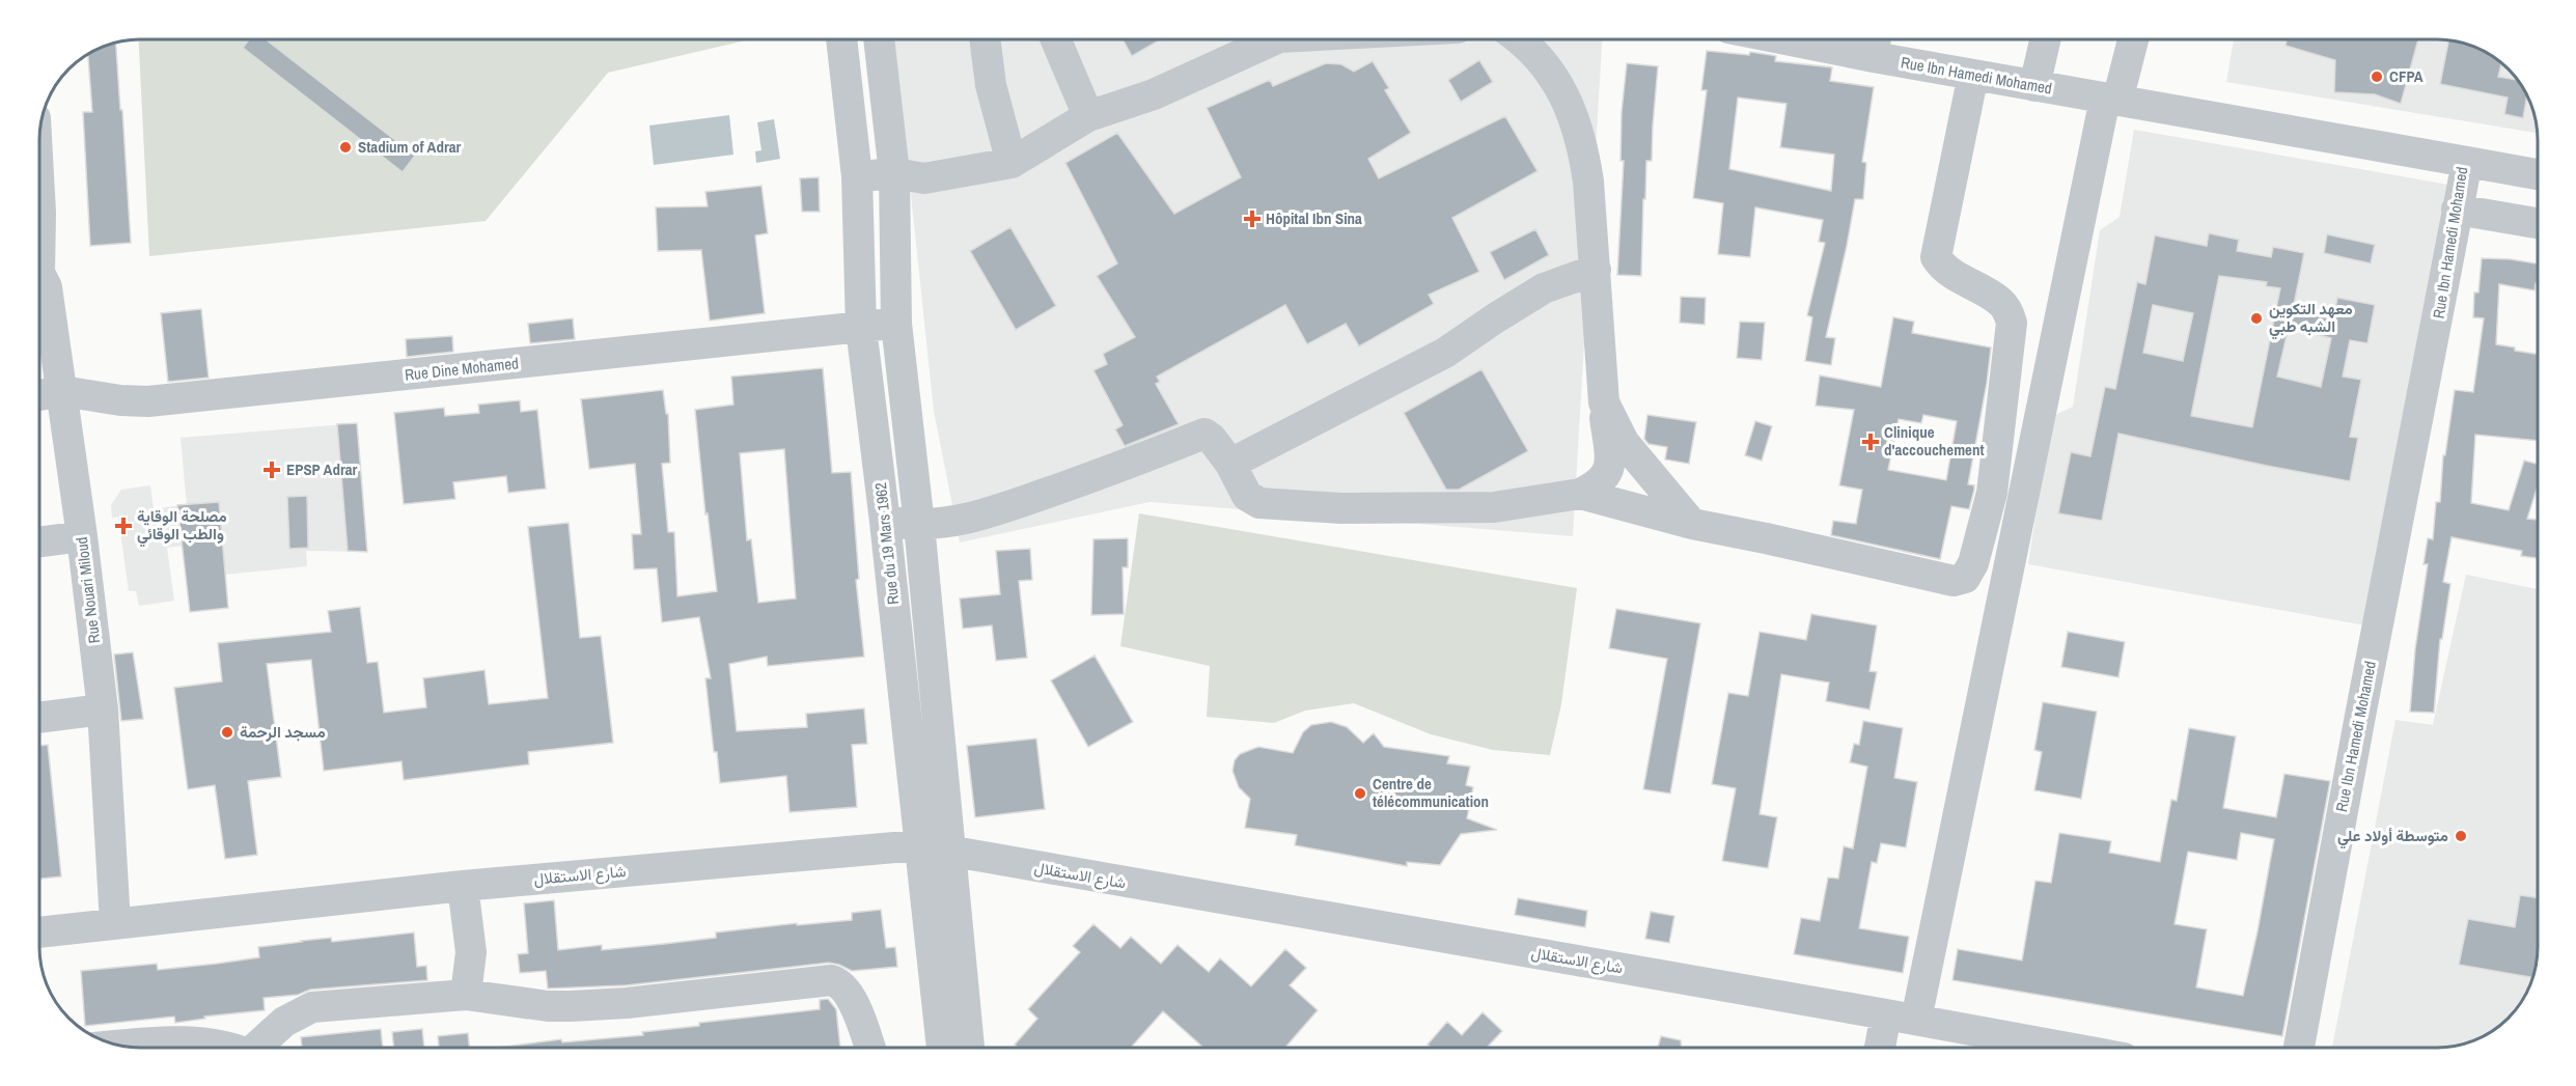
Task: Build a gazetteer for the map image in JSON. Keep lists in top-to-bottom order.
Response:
{
  "streets": {
    "street": [
      "Rue Ibn Hamedi Mohamed",
      "Rue Dine Mohamed",
      "Rue du 19 Mars 1962",
      "Rue Nouari Miloud",
      "شارع الاستقلال"
    ]
  },
  "crossings": [
    ["Rue Dine Mohamed", "Rue du 19 Mars 1962"],
    ["Rue Dine Mohamed", "Rue Nouari Miloud"],
    ["Rue du 19 Mars 1962", "شارع الاستقلال"],
    ["Rue Nouari Miloud", "شارع الاستقلال"]
  ],
  "places": {
    "other": [
      "CFPA",
      "Stadium of Adrar",
      "معهد التكوين الشبه طبي",
      "مسجد الرحمة",
      "Centre de télécommunication",
      "متوسطة أولاد علي"
    ],
    "health": [
      "Hôpital Ibn Sina",
      "Clinique d'accouchement",
      "EPSP Adrar",
      "مصلحة الوقاية والطب الوقائي"
    ]
  }
}
